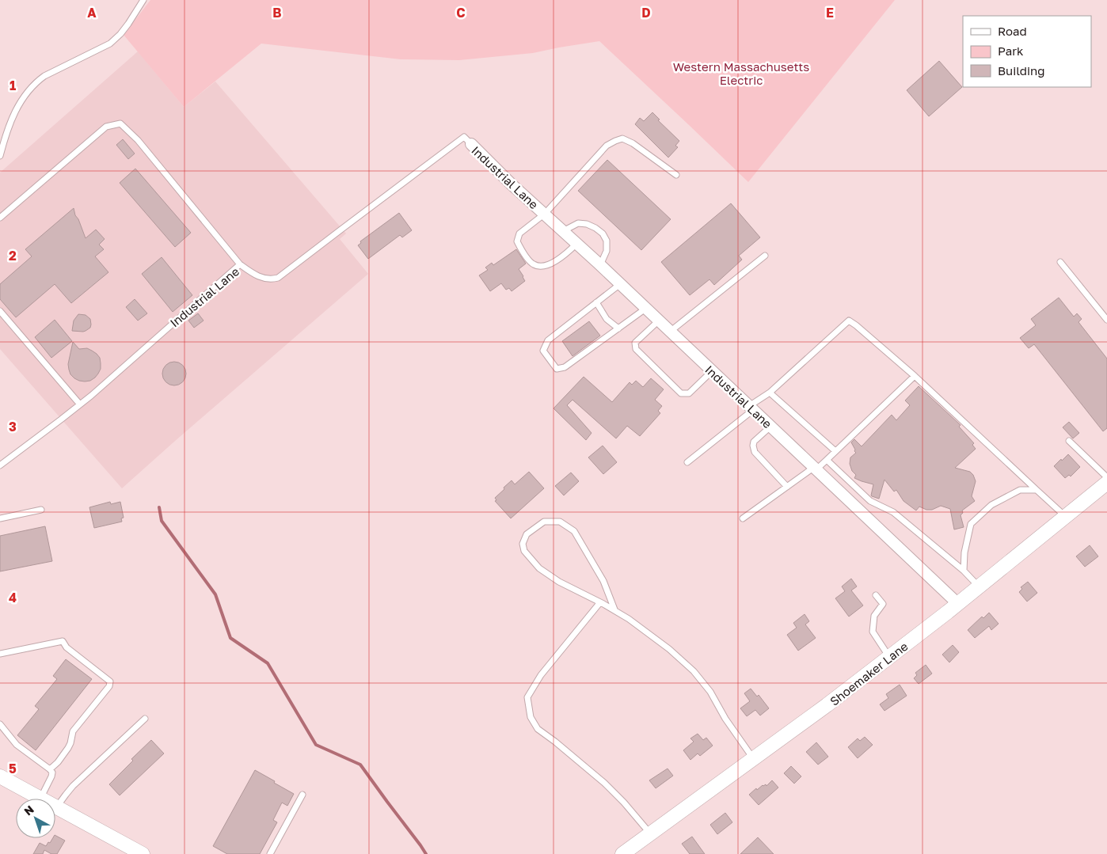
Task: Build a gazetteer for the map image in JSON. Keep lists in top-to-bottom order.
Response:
{
  "streets": {
    "street": ["Industrial Lane", "Shoemaker Lane"]
  },
  "crossings": [
    ["Industrial Lane", "Shoemaker Lane"]
  ],
  "parks": ["Western Massachusetts Electric"],
  "legend": ["Road", "Park", "Building"],
  "north": "top left",
  "grid": {
    "columns": [
      "A",
      "B",
      "C",
      "D",
      "E"
    ],
    "rows": [
      "1",
      "2",
      "3",
      "4",
      "5"
    ]
  }
}
